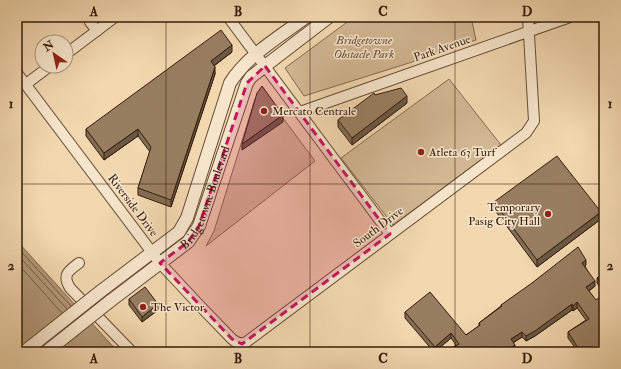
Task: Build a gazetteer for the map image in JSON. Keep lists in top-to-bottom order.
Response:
{
  "streets": {
    "street": [
      "Park Avenue",
      "Bridgetowne Boulevard",
      "Riverside Drive",
      "South Drive"
    ]
  },
  "crossings": [
    ["Park Avenue", "South Drive"],
    ["Bridgetowne Boulevard", "Riverside Drive"],
    ["Riverside Drive", "South Drive"]
  ],
  "parks": ["Bridgetowne Obstacle Park"],
  "places": [
    "Mercato Centrale",
    "Atleta 63 Turf",
    "Temporary Pasig City Hall",
    "The Victor"
  ],
  "north": "top left",
  "grid": {
    "columns": [
      "A",
      "B",
      "C",
      "D"
    ],
    "rows": ["1", "2"]
  }
}
